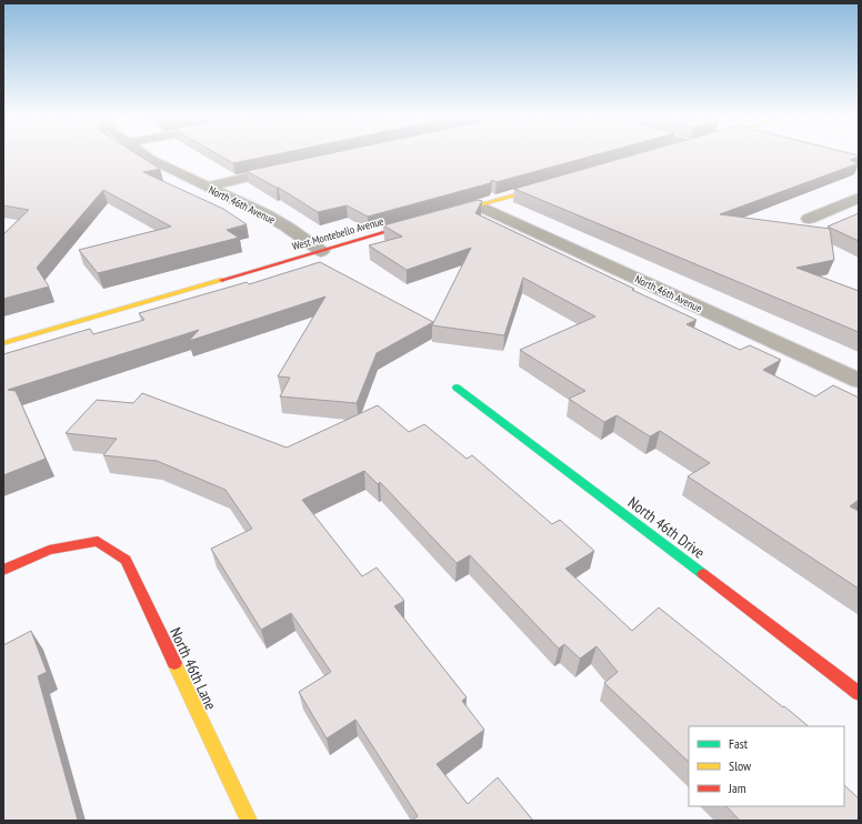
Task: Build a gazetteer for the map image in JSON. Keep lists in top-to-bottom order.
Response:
{
  "streets": {
    "street": [
      "North 46th Avenue",
      "West Montebello Avenue",
      "North 46th Drive",
      "North 46th Lane"
    ]
  },
  "crossings": [
    ["North 46th Avenue", "West Montebello Avenue"]
  ],
  "legend": ["Fast", "Slow", "Jam"]
}
